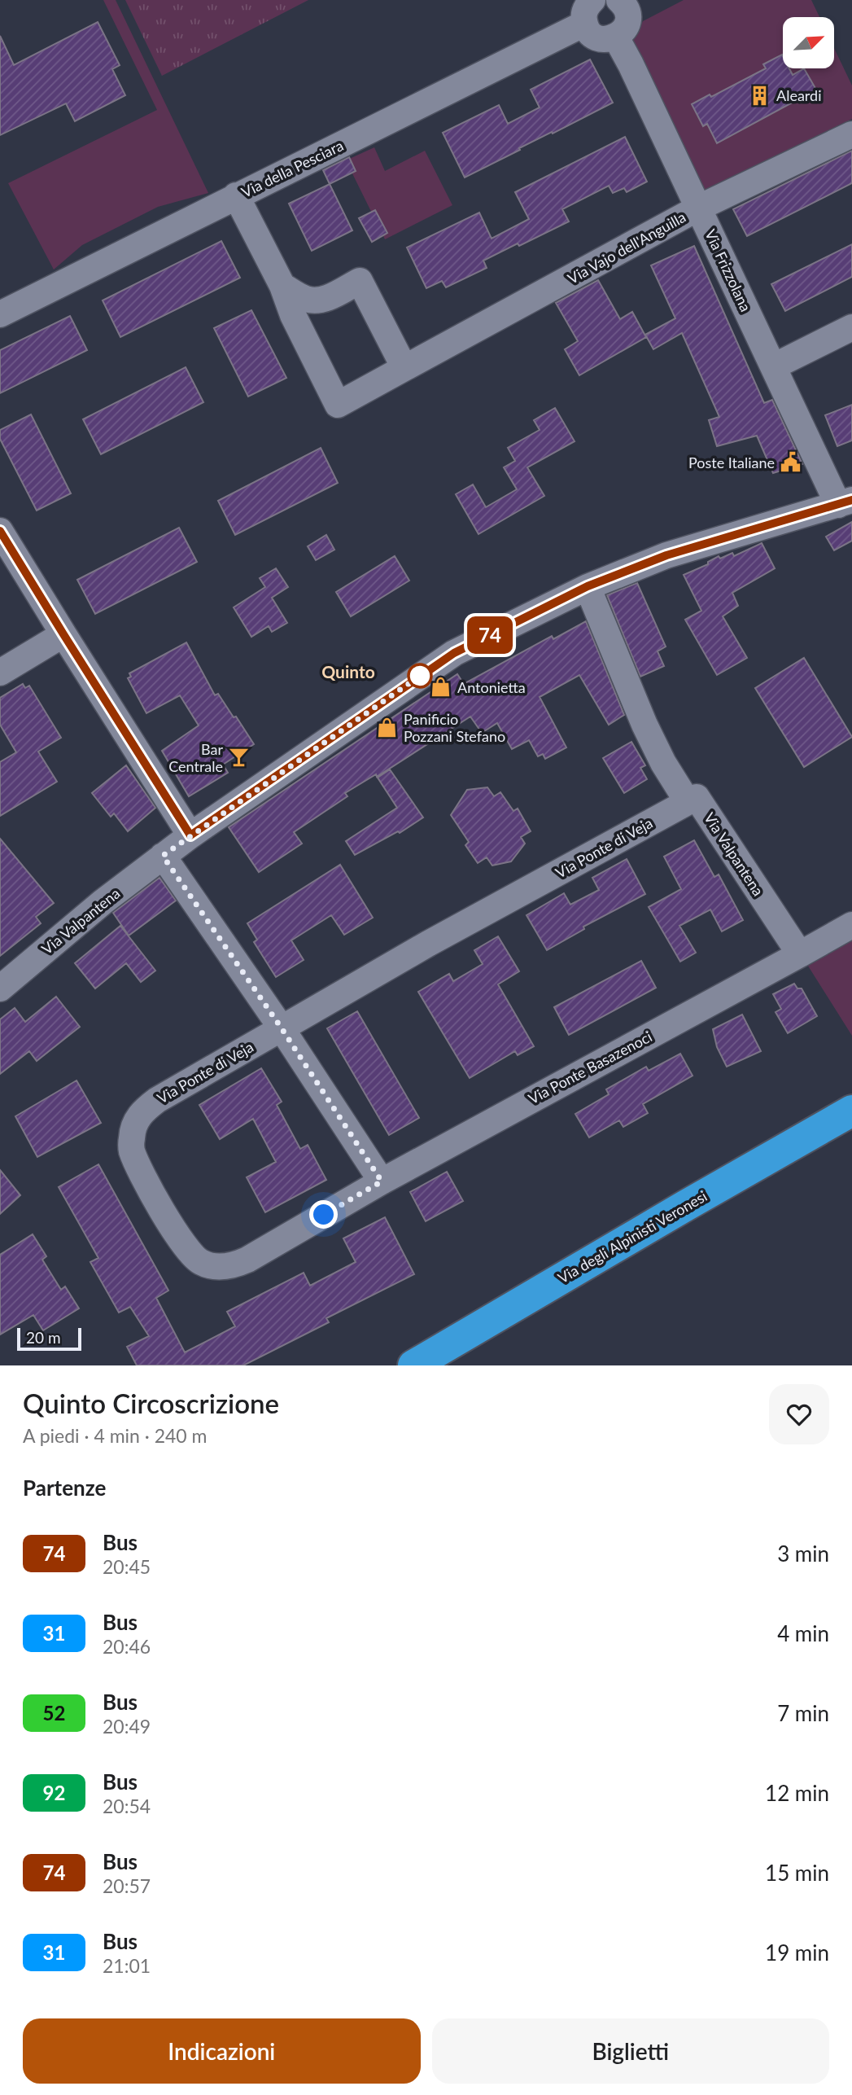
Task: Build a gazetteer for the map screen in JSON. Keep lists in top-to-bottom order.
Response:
{
  "streets": {
    "highway": ["Via degli Alpinisti Veronesi"],
    "street": [
      "Via della Pesciara",
      "Via Vajo dell'Anguilla",
      "Via Frizzolana",
      "Via Ponte di Veja",
      "Via Valpantena",
      "Via Ponte Basazenoci"
    ]
  },
  "crossings": [
    ["Via della Pesciara", "Via Vajo dell'Anguilla"],
    ["Via Vajo dell'Anguilla", "Via Frizzolana"],
    ["Via Frizzolana", "Via Valpantena"],
    ["Via Ponte di Veja", "Via Valpantena"],
    ["Via Ponte di Veja", "Via Ponte Basazenoci"],
    ["Via Valpantena", "Via Ponte Basazenoci"]
  ],
  "districts": ["Quinto"],
  "places": {
    "building": ["Aleardi"],
    "public building": ["Poste Italiane"],
    "shop": ["Antonietta", "Panificio Pozzani Stefano"],
    "bar": ["Bar Centrale"]
  },
  "lines": ["bus line 74"],
  "scale_bar": "20 m",
  "north": "top right",
  "page": {
    "on_map": "74",
    "scale": "20 m",
    "heading": [
      ["Quinto Circoscrizione", "A piedi · 4 min · 240 m"],
      "Partenze"
    ],
    "list": [
      {
        "mark": "74",
        "name": "Bus",
        "note": "20:45",
        "value": "3 min"
      },
      {
        "mark": "31",
        "name": "Bus",
        "note": "20:46",
        "value": "4 min"
      },
      {
        "mark": "52",
        "name": "Bus",
        "note": "20:49",
        "value": "7 min"
      },
      {
        "mark": "92",
        "name": "Bus",
        "note": "20:54",
        "value": "12 min"
      },
      {
        "mark": "74",
        "name": "Bus",
        "note": "20:57",
        "value": "15 min"
      },
      {
        "mark": "31",
        "name": "Bus",
        "note": "21:01",
        "value": "19 min"
      }
    ],
    "buttons": ["Indicazioni", "Biglietti"]
  }
}
